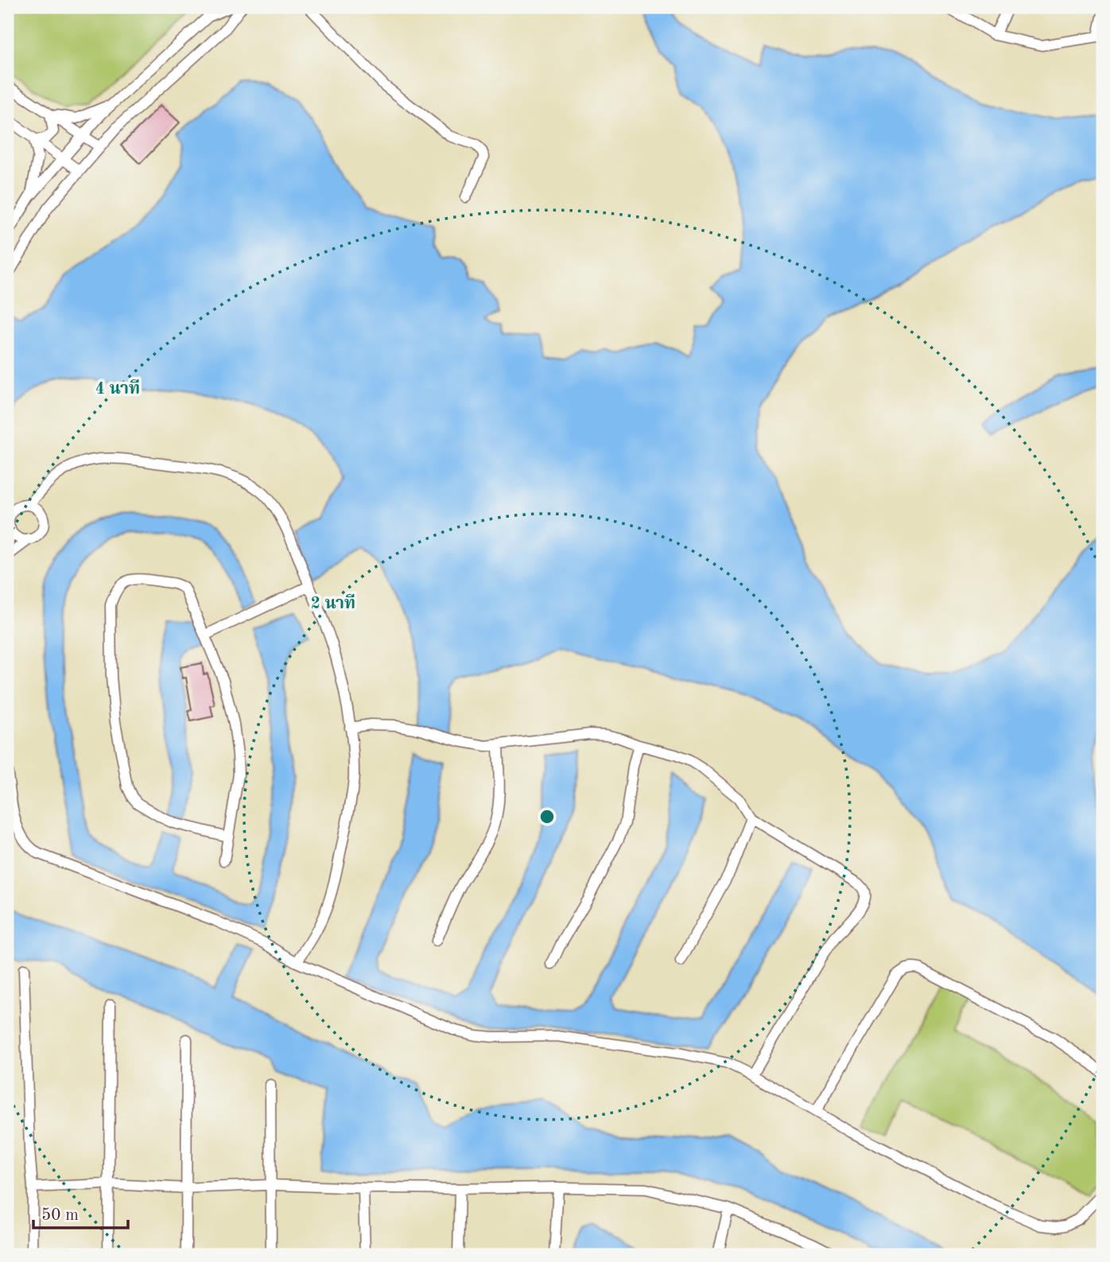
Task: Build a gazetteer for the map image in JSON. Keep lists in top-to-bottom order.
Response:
{
  "scale_bar": "50 m",
  "rings": ["4 นาที", "2 นาที"]
}
